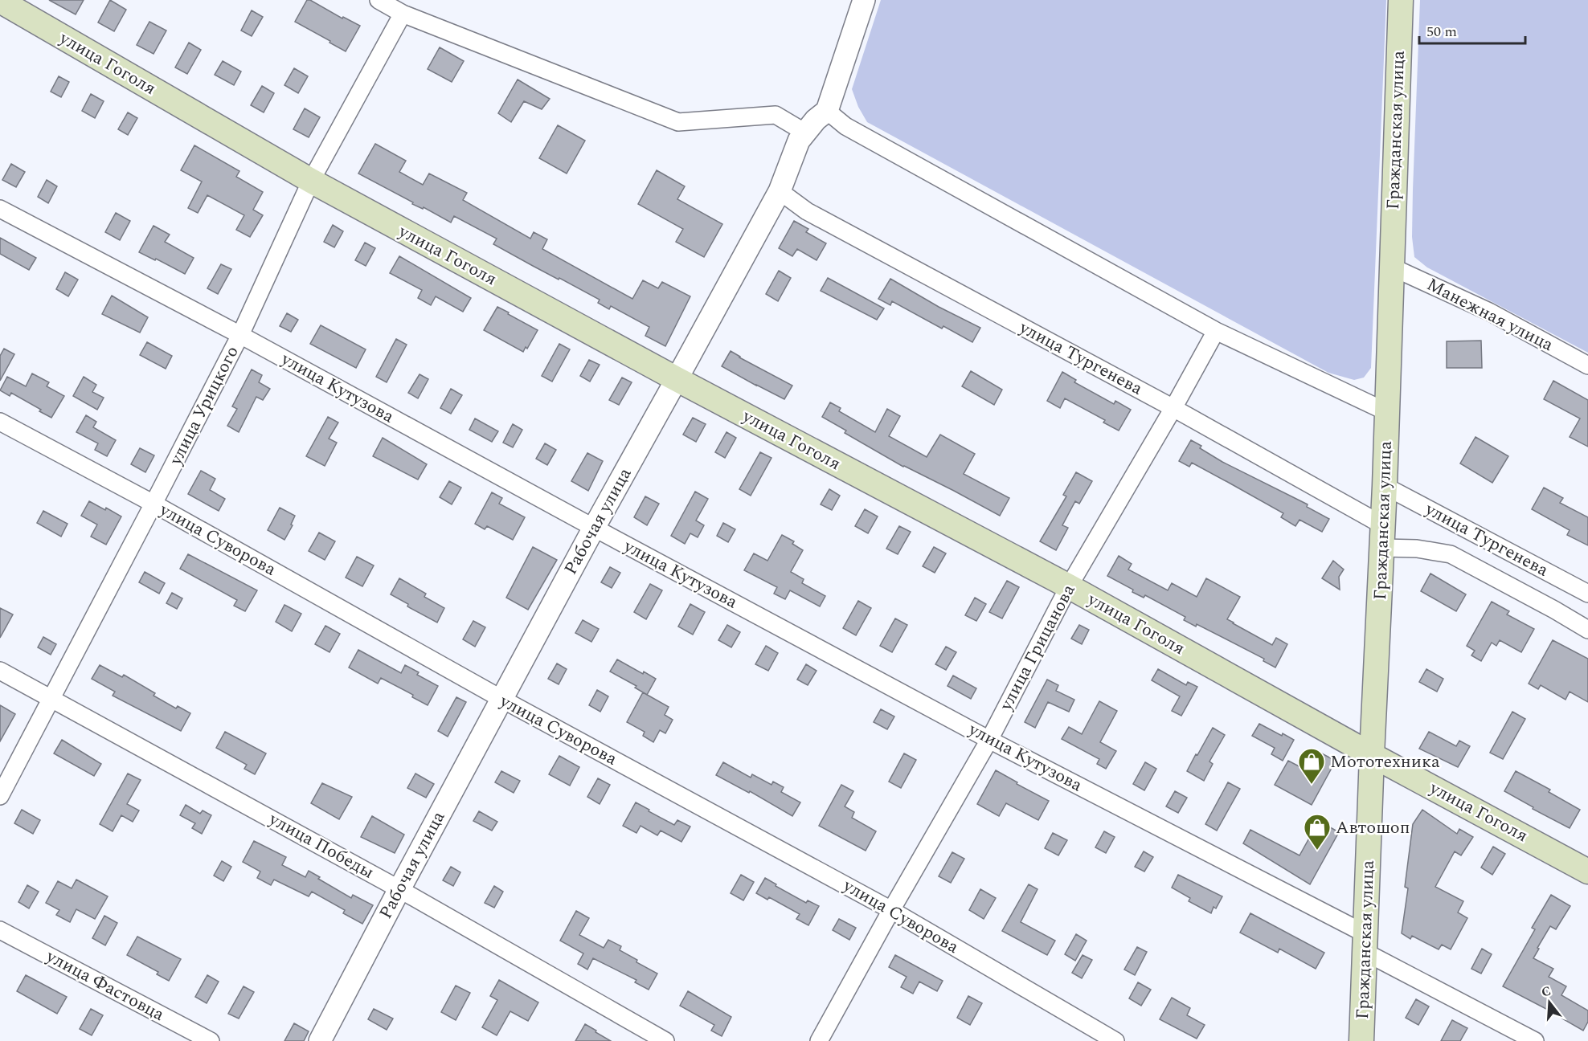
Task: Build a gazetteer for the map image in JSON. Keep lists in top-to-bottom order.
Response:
{
  "streets": {
    "main road": ["улица Гоголя", "Гражданская улица"],
    "street": [
      "Манежная улица",
      "улица Тургенева",
      "улица Кутузова",
      "улица Урицкого",
      "Рабочая улица",
      "улица Суворова",
      "улица Грицанова",
      "улица Победы",
      "улица Фастовца"
    ]
  },
  "crossings": [
    ["улица Гоголя", "Гражданская улица"],
    ["улица Гоголя", "улица Урицкого"],
    ["улица Гоголя", "Рабочая улица"],
    ["улица Гоголя", "улица Грицанова"],
    ["Гражданская улица", "Манежная улица"],
    ["Гражданская улица", "улица Тургенева"],
    ["Гражданская улица", "улица Кутузова"],
    ["улица Тургенева", "Рабочая улица"],
    ["улица Тургенева", "улица Грицанова"],
    ["улица Кутузова", "улица Урицкого"],
    ["улица Кутузова", "Рабочая улица"],
    ["улица Кутузова", "улица Грицанова"],
    ["улица Урицкого", "улица Суворова"],
    ["улица Урицкого", "улица Победы"],
    ["Рабочая улица", "улица Суворова"],
    ["Рабочая улица", "улица Победы"],
    ["улица Суворова", "улица Грицанова"]
  ],
  "places": {
    "shop": ["Мототехника", "Автошоп"]
  },
  "scale_bar": "50 m",
  "north": "top"
}
